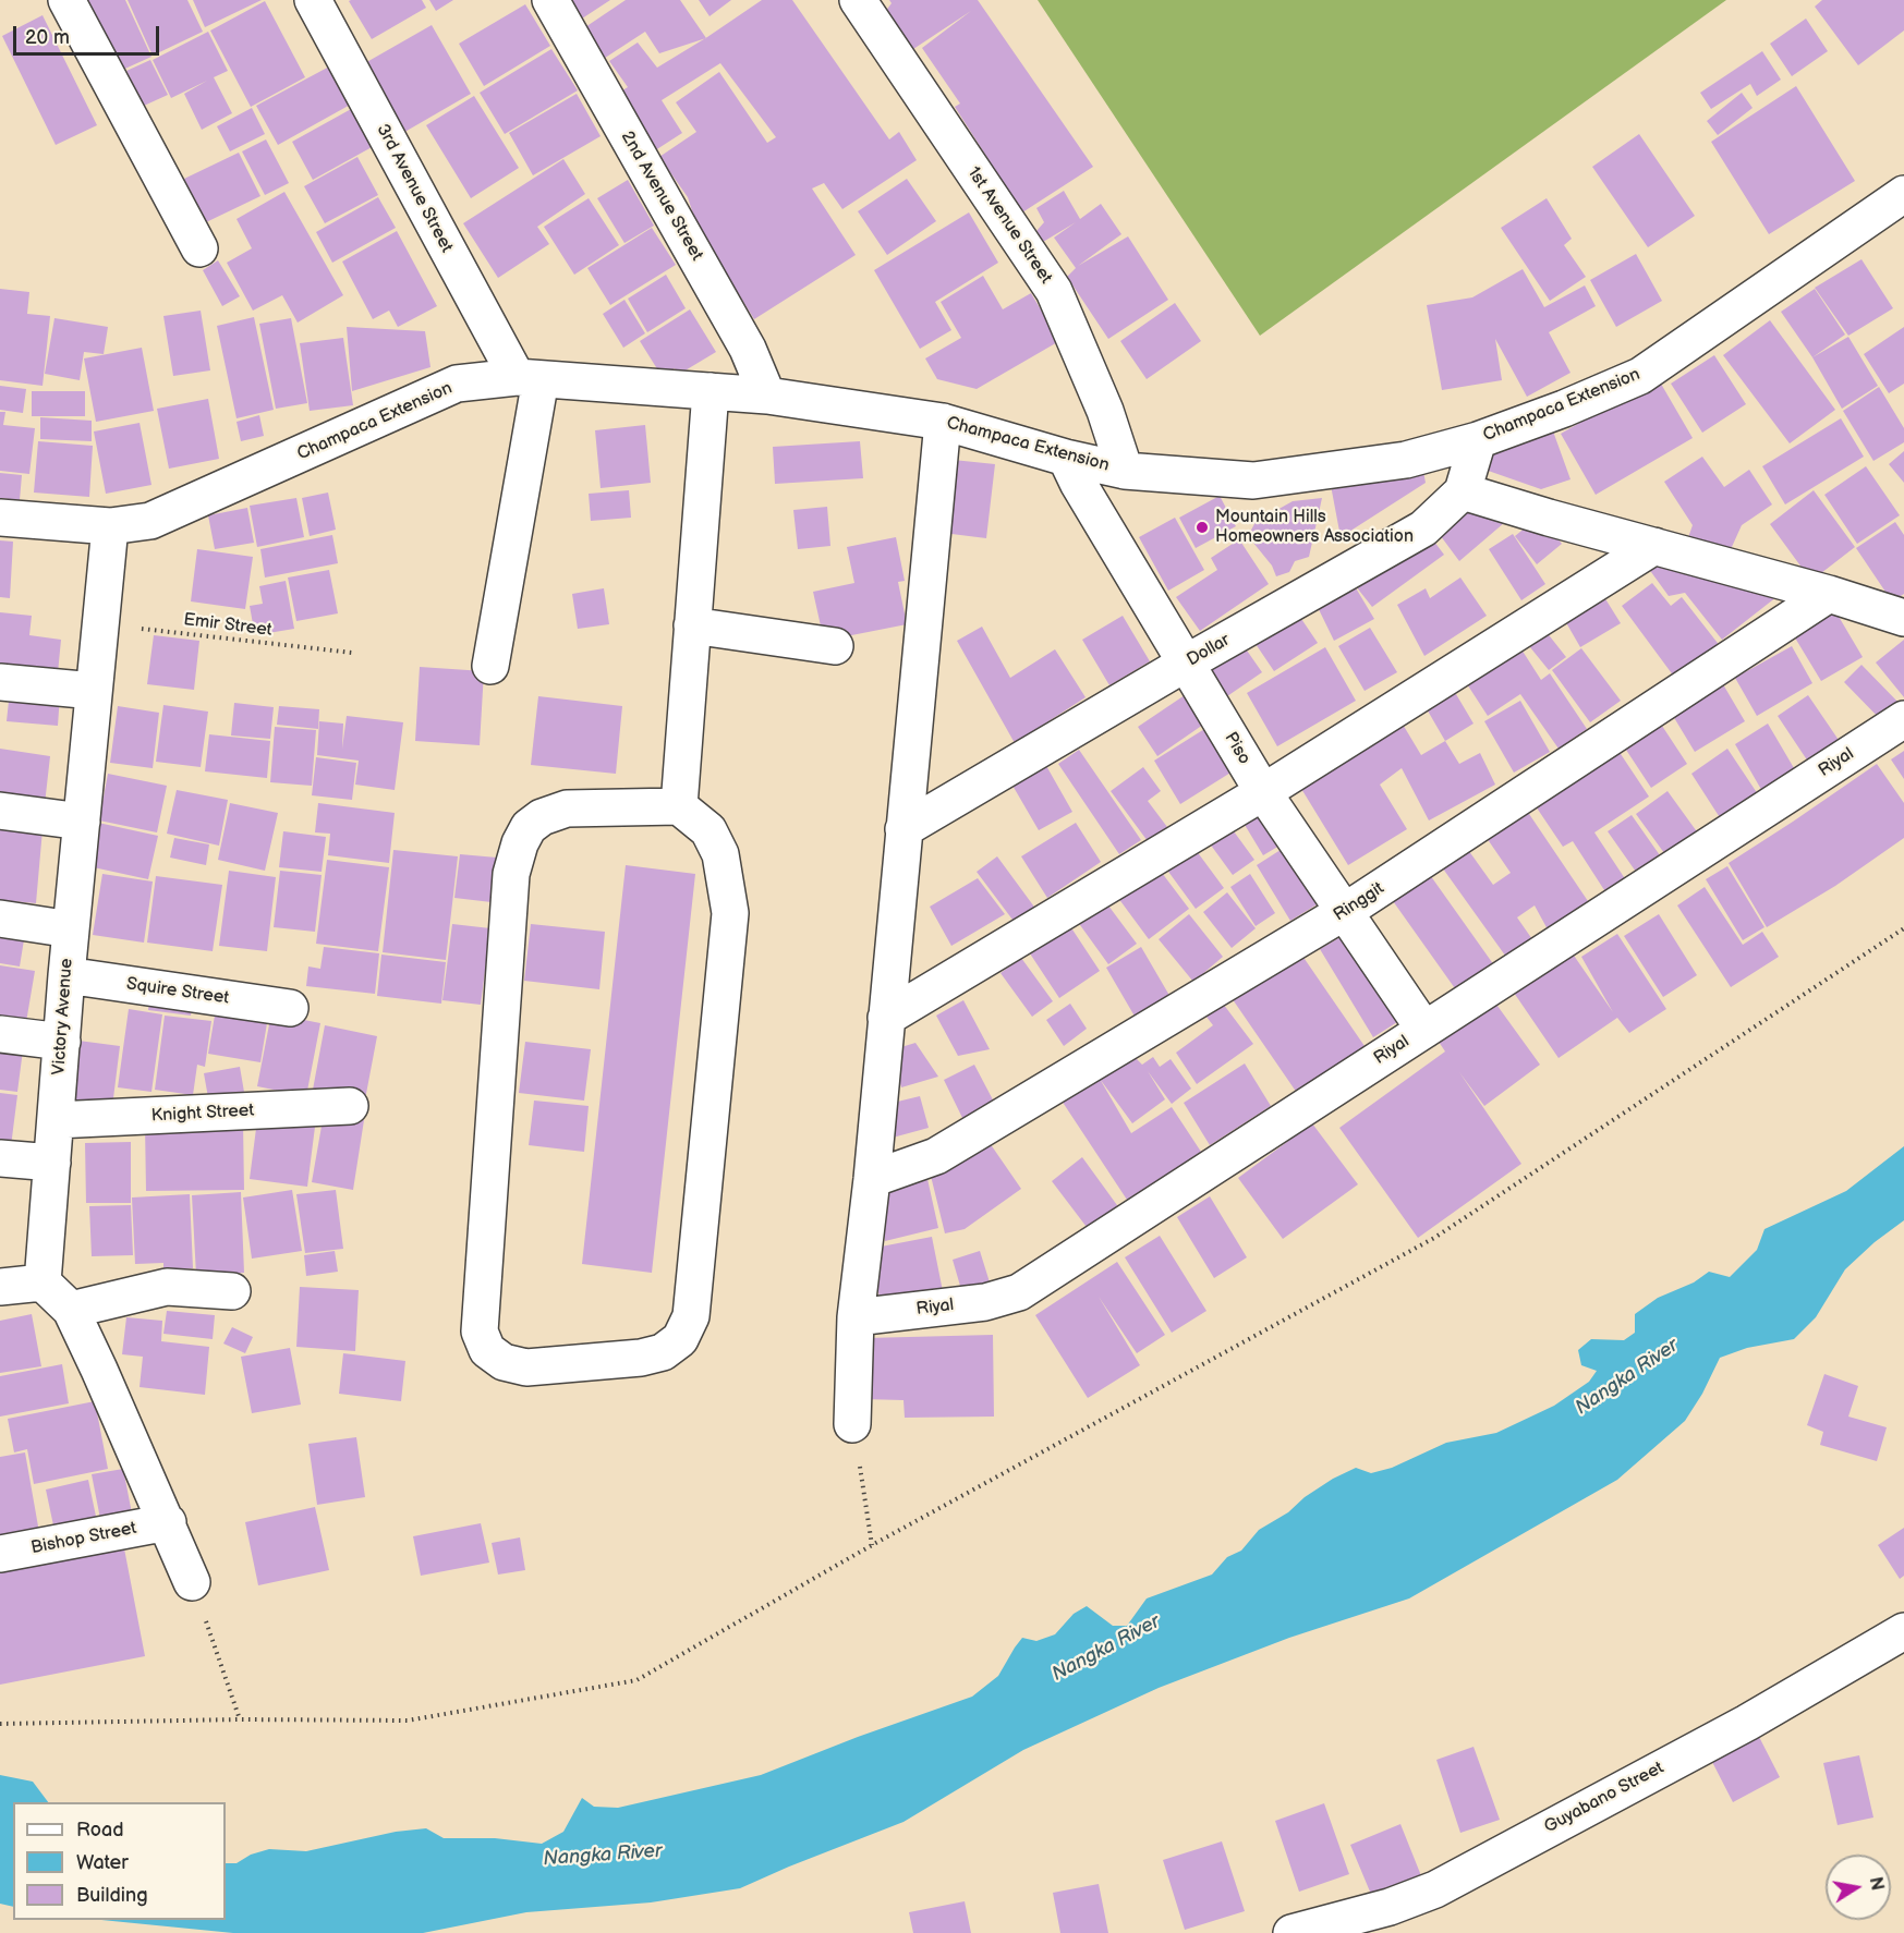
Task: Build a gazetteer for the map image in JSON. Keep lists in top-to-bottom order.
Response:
{
  "streets": {
    "street": [
      "3rd Avenue Street",
      "2nd Avenue Street",
      "1st Avenue Street",
      "Champaca Extension",
      "Dollar",
      "Piso",
      "Riyal",
      "Ringgit",
      "Squire Street",
      "Victory Avenue",
      "Knight Street",
      "Bishop Street",
      "Guyabano Street"
    ],
    "path": ["Emir Street"]
  },
  "crossings": [
    ["3rd Avenue Street", "Champaca Extension"],
    ["2nd Avenue Street", "Champaca Extension"],
    ["1st Avenue Street", "Champaca Extension"],
    ["Champaca Extension", "Dollar"],
    ["Champaca Extension", "Piso"],
    ["Champaca Extension", "Victory Avenue"],
    ["Emir Street", "Victory Avenue"],
    ["Dollar", "Piso"],
    ["Piso", "Riyal"],
    ["Piso", "Ringgit"],
    ["Squire Street", "Victory Avenue"],
    ["Victory Avenue", "Knight Street"]
  ],
  "water": ["Nangka River"],
  "places": ["Mountain Hills Homeowners Association"],
  "legend": ["Road", "Water", "Building"],
  "scale_bar": "20 m",
  "north": "right"
}
